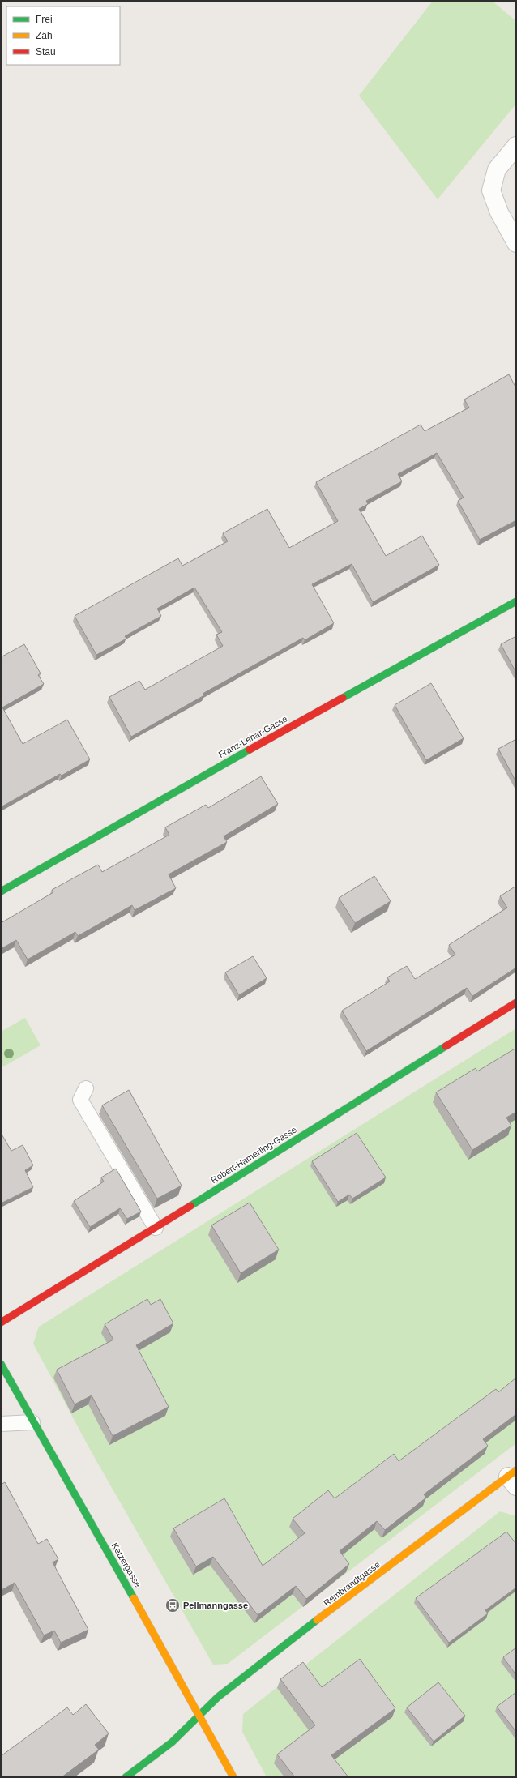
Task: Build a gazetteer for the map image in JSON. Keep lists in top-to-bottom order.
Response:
{
  "streets": {
    "street": [
      "Franz-Lehar-Gasse",
      "Robert-Hamerling-Gasse",
      "Ketzergasse",
      "Rembrandtgasse"
    ]
  },
  "crossings": [
    ["Ketzergasse", "Rembrandtgasse"]
  ],
  "places": {
    "bus stop": ["Pellmanngasse"]
  },
  "legend": ["Frei", "Zäh", "Stau"]
}
